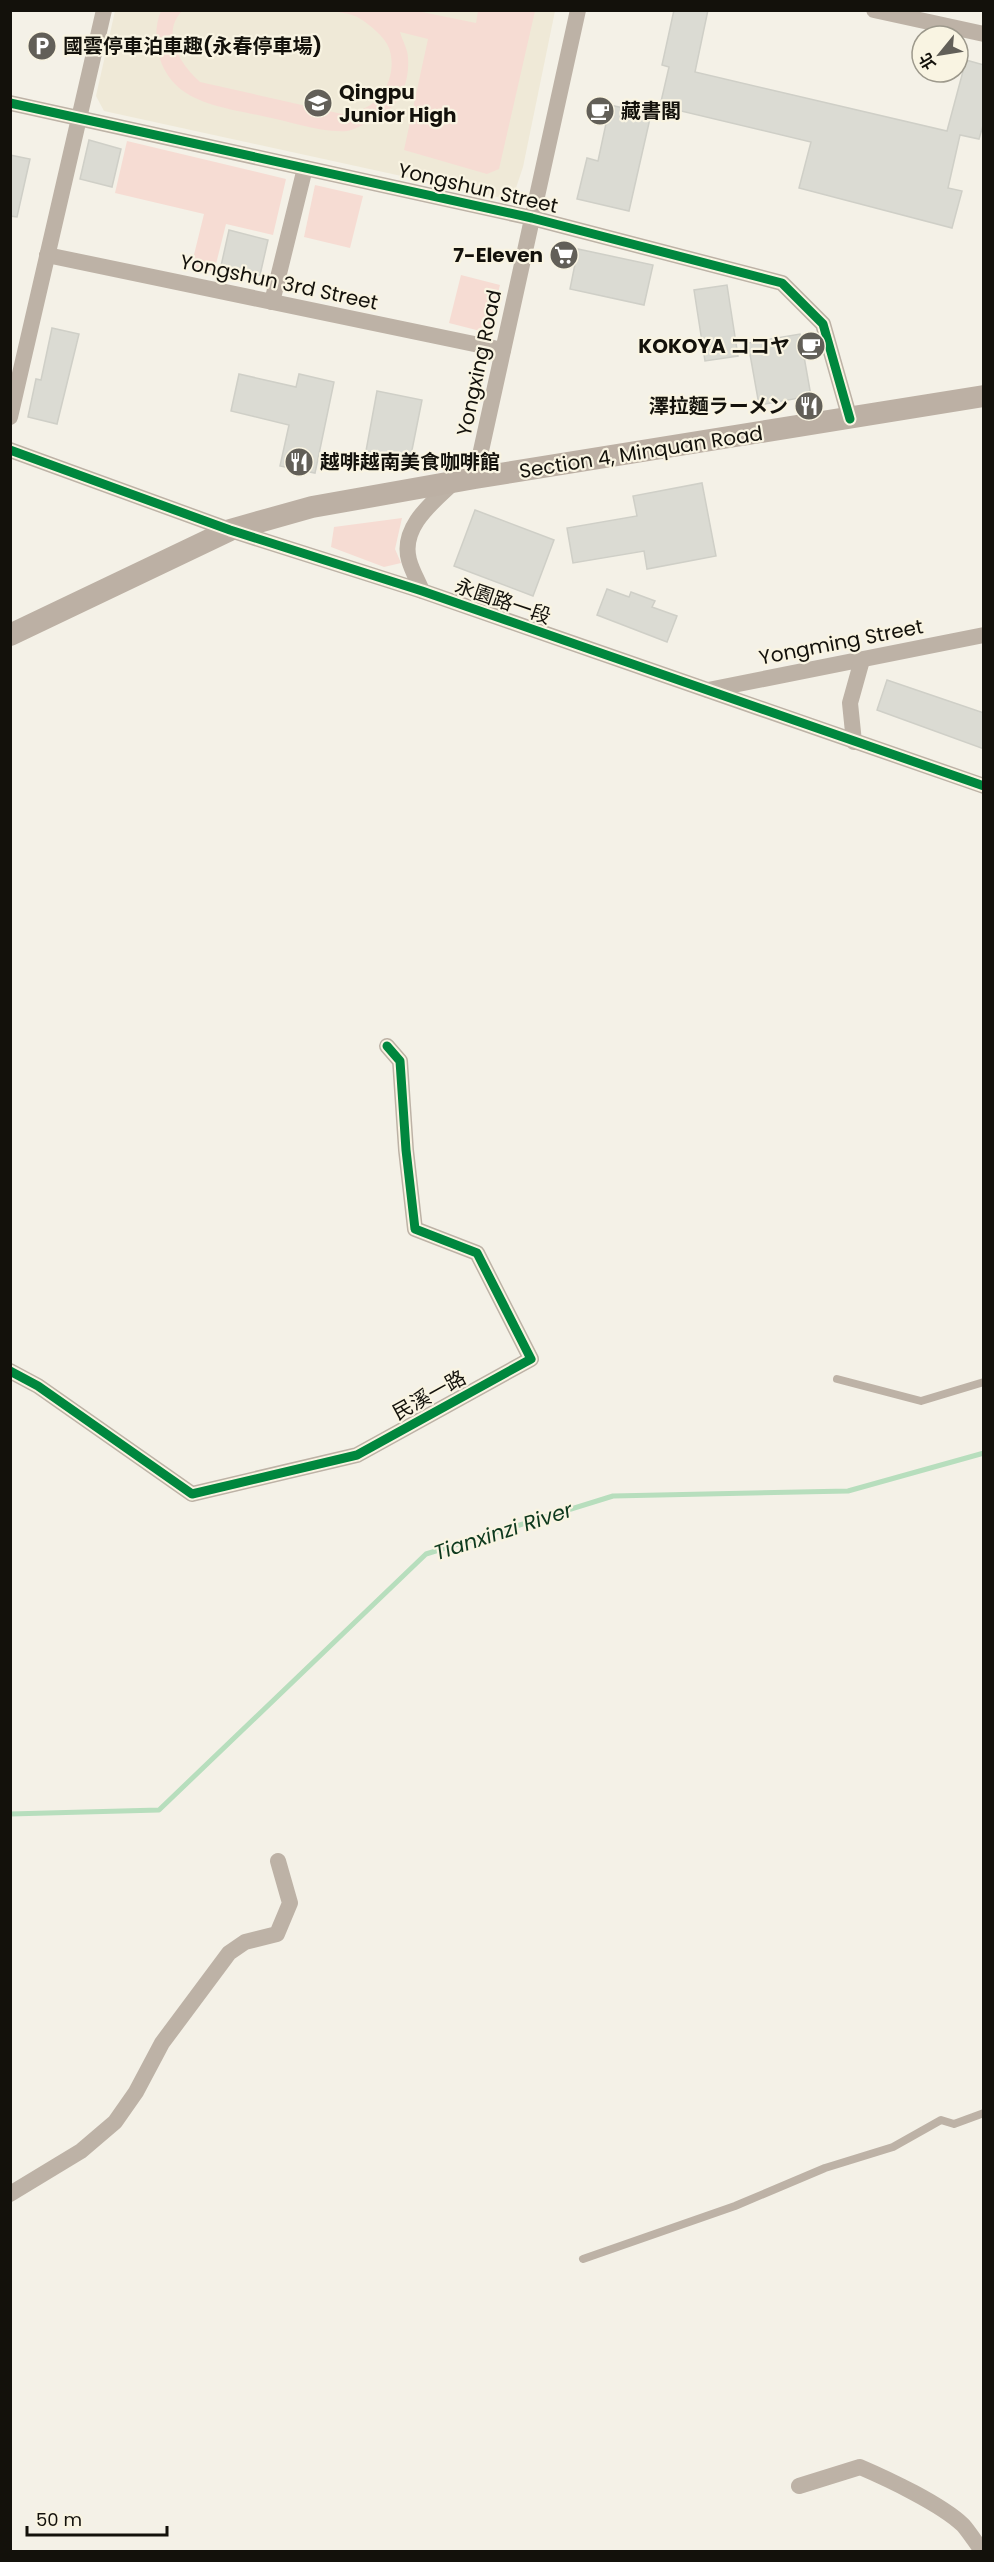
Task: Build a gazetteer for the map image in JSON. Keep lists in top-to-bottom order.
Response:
{
  "streets": {
    "street": [
      "Yongshun Street",
      "Yongshun 3rd Street",
      "Yongxing Road",
      "Section 4, Minquan Road",
      "永園路一段",
      "Yongming Street",
      "民溪一路"
    ]
  },
  "crossings": [
    ["Yongshun Street", "Yongxing Road"],
    ["Yongshun Street", "Section 4, Minquan Road"],
    ["Yongshun 3rd Street", "Yongxing Road"],
    ["Yongxing Road", "Section 4, Minquan Road"],
    ["Section 4, Minquan Road", "永園路一段"],
    ["永園路一段", "Yongming Street"]
  ],
  "water": ["Tianxinzi River"],
  "places": {
    "parking": ["國雲停車泊車趣(永春停車場)"],
    "school or university": ["Qingpu Junior High"],
    "cafe": ["藏書閣", "KOKOYA ココヤ"],
    "supermarket": ["7-Eleven"],
    "restaurant": ["澤拉麵ラーメン", "越啡越南美食咖啡館"]
  },
  "scale_bar": "50 m",
  "north": "bottom left"
}
